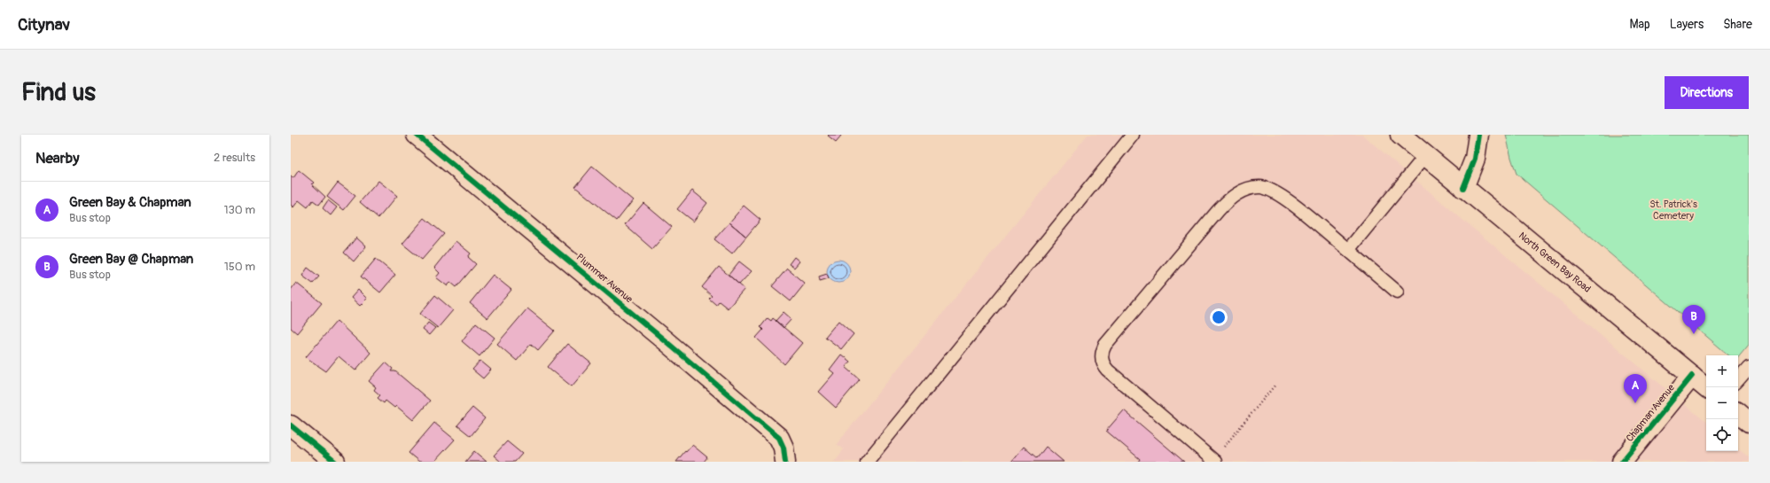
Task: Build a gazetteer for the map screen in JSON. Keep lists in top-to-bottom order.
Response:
{
  "streets": {
    "street": ["North Green Bay Road", "Plummer Avenue", "Chapman Avenue"]
  },
  "crossings": [
    ["North Green Bay Road", "Chapman Avenue"]
  ],
  "parks": ["St. Patrick's Cemetery"],
  "page": {
    "header": "Citynav",
    "nav": ["Map", "Layers", "Share"],
    "buttons": "Directions",
    "title": "Find us",
    "heading": ["Nearby", "2 results"],
    "list": [
      {
        "mark": "A",
        "name": "Green Bay & Chapman",
        "note": "Bus stop",
        "value": "130 m"
      },
      {
        "mark": "B",
        "name": "Green Bay @ Chapman",
        "note": "Bus stop",
        "value": "150 m"
      }
    ],
    "pins": ["B", "A"],
    "map_buttons": ["+", "−"]
  }
}
